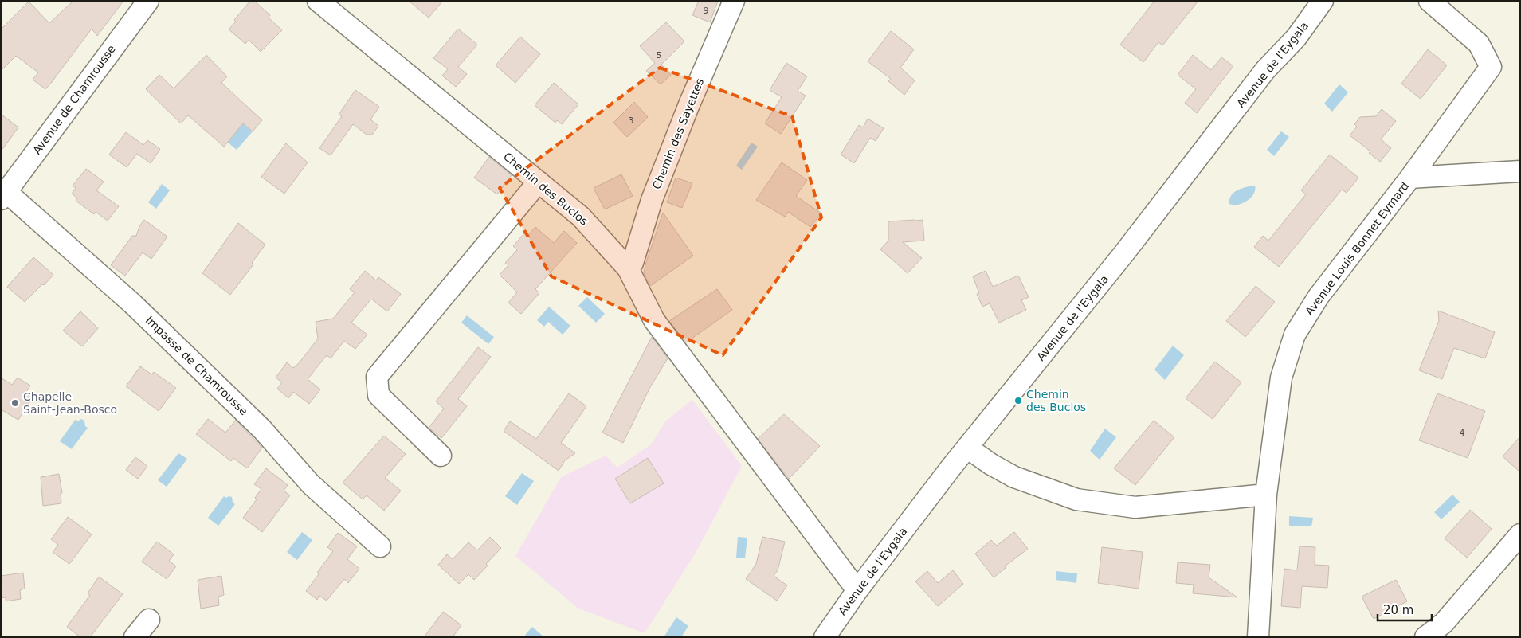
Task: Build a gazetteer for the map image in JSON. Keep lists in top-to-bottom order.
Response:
{
  "streets": {
    "street": [
      "Avenue de l'Eygala",
      "Avenue de Chamrousse",
      "Chemin des Sayettes",
      "Chemin des Buclos",
      "Avenue Louis Bonnet Eymard",
      "Impasse de Chamrousse"
    ]
  },
  "crossings": [
    ["Avenue de l'Eygala", "Chemin des Buclos"],
    ["Avenue de Chamrousse", "Impasse de Chamrousse"],
    ["Chemin des Sayettes", "Chemin des Buclos"]
  ],
  "places": ["Chemin des Buclos", "Chapelle Saint-Jean-Bosco"],
  "house_numbers": [
    "9",
    "5",
    "3",
    "4"
  ],
  "scale_bar": "20 m"
}
